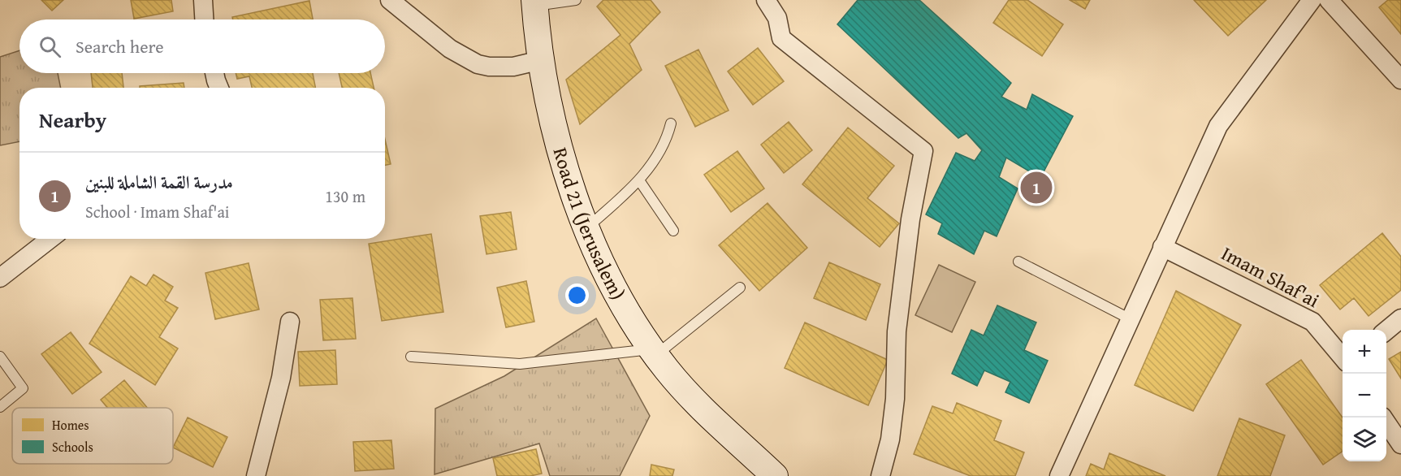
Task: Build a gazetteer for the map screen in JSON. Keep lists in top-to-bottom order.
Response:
{
  "streets": {
    "main road": ["Road 21 (Jerusalem)"],
    "street": ["Imam Shaf'ai"]
  },
  "legend": ["Homes", "Schools"],
  "page": {
    "search": "Search here",
    "heading": "Nearby",
    "list": [
      {
        "mark": "1",
        "name": "مدرسة القمة الشاملة للبنين",
        "note": "School · Imam Shaf'ai",
        "value": "130 m"
      }
    ],
    "pins": "1",
    "map_buttons": ["+", "−"]
  }
}
